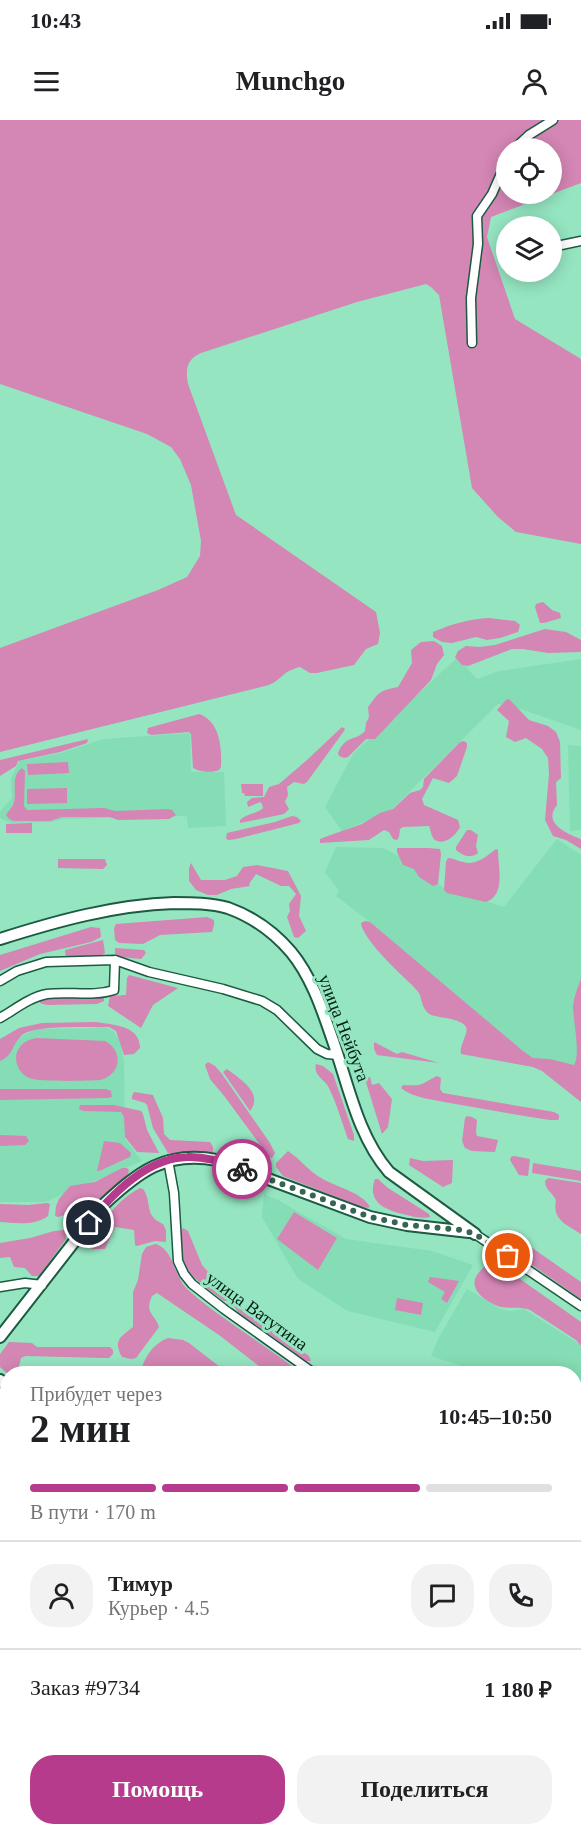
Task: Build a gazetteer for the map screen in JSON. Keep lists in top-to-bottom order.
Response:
{
  "streets": {
    "main road": ["улица Нейбута"],
    "street": ["улица Ватутина"]
  },
  "crossings": [
    ["улица Нейбута", "улица Ватутина"]
  ],
  "page": {
    "status": "10:43",
    "header": "Munchgo",
    "heading": ["2 мин", "Прибудет через", "10:45–10:50"],
    "panel": [
      "Тимур",
      "Курьер · 4.5",
      "Заказ #9734",
      "1 180 ₽"
    ],
    "bar": "В пути · 170 m",
    "buttons": ["Помощь", "Поделиться"]
  }
}
